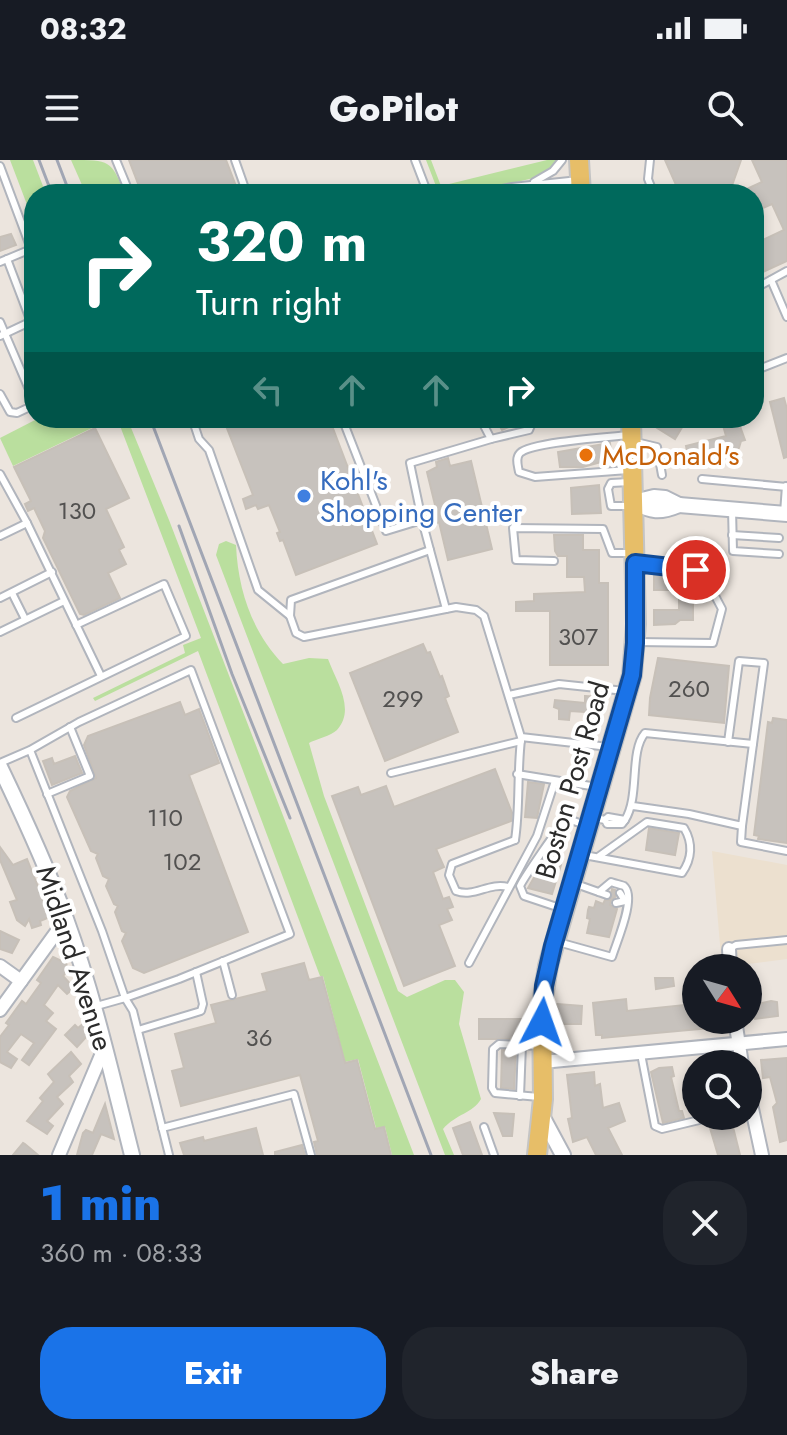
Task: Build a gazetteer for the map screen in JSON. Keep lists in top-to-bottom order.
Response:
{
  "streets": {
    "main road": ["Boston Post Road"],
    "street": ["Midland Avenue"]
  },
  "places": ["McDonald's", "Kohl's Shopping Center"],
  "house_numbers": [
    "130",
    "307",
    "260",
    "299",
    "110",
    "102",
    "36"
  ],
  "north": "bottom right",
  "page": {
    "status": "08:32",
    "header": "GoPilot",
    "turn": ["320 m", "Turn right"],
    "heading": ["1 min", "360 m · 08:33"],
    "buttons": ["Exit", "Share"]
  }
}
